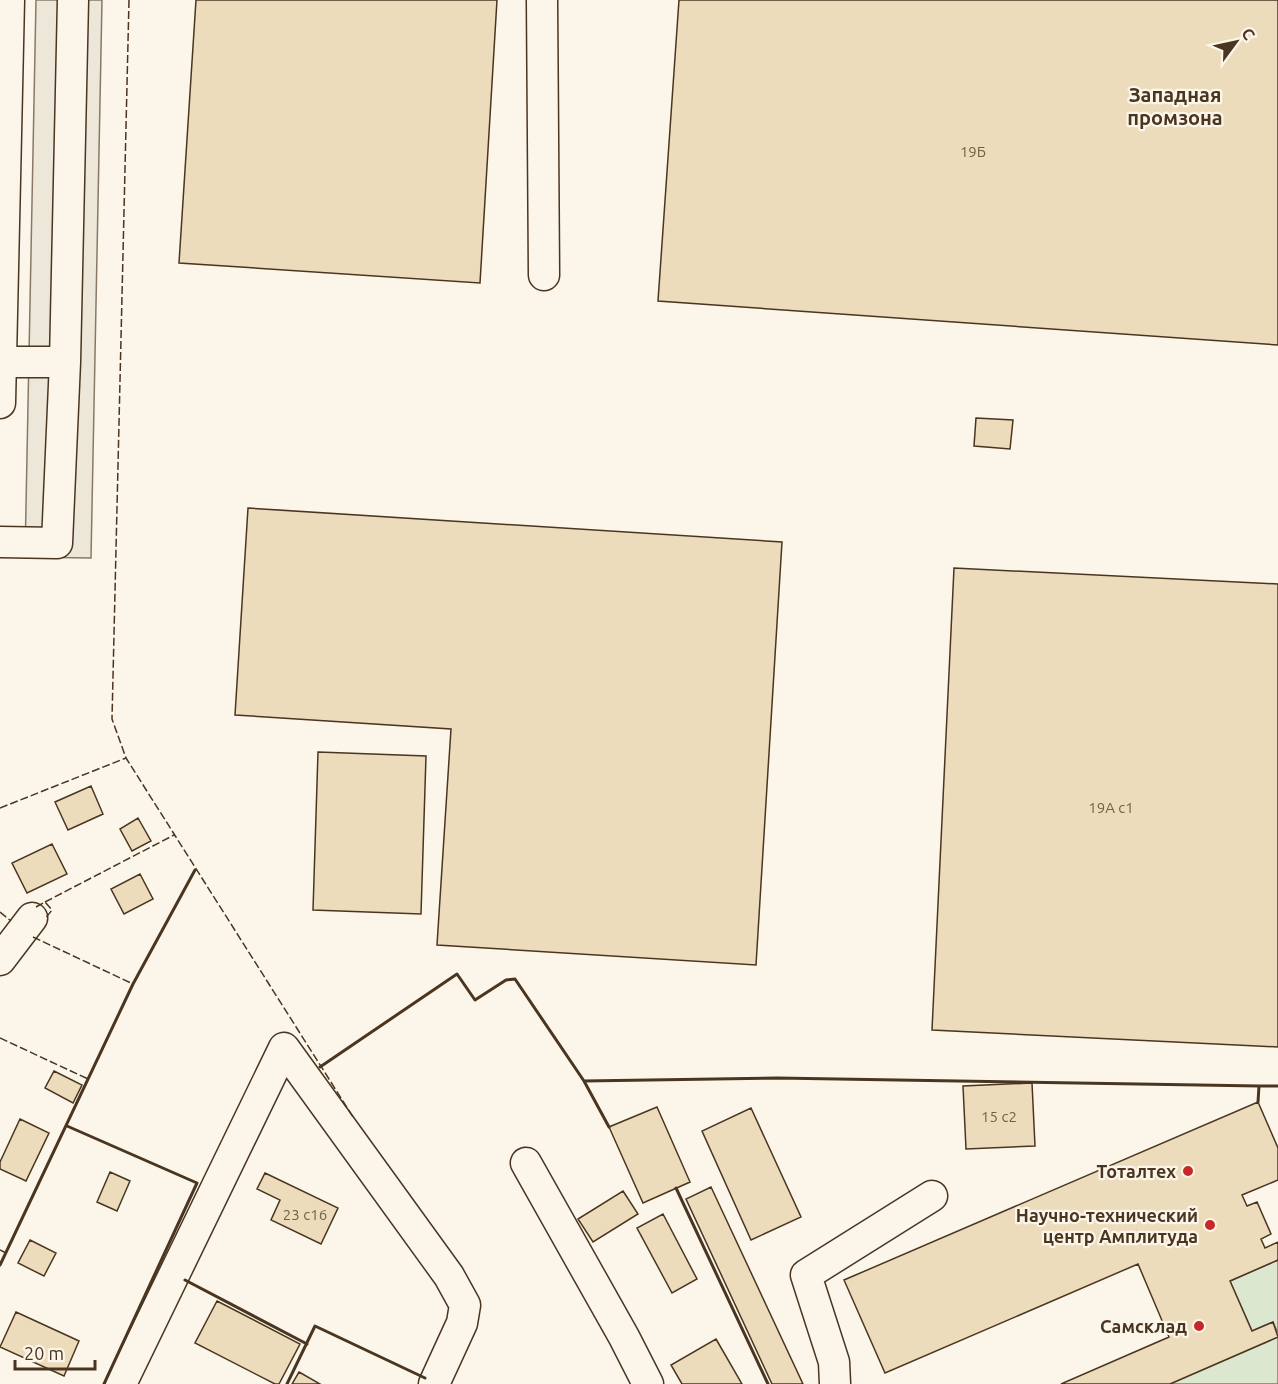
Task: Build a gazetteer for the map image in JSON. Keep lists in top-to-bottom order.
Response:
{
  "districts": ["Западная промзона"],
  "places": ["Тоталтех", "Научно-технический центр Амплитуда", "Самсклад"],
  "house_numbers": [
    "19Б",
    "19А с1",
    "15 с2",
    "23 с16"
  ],
  "scale_bar": "20 m",
  "north": "top right"
}
